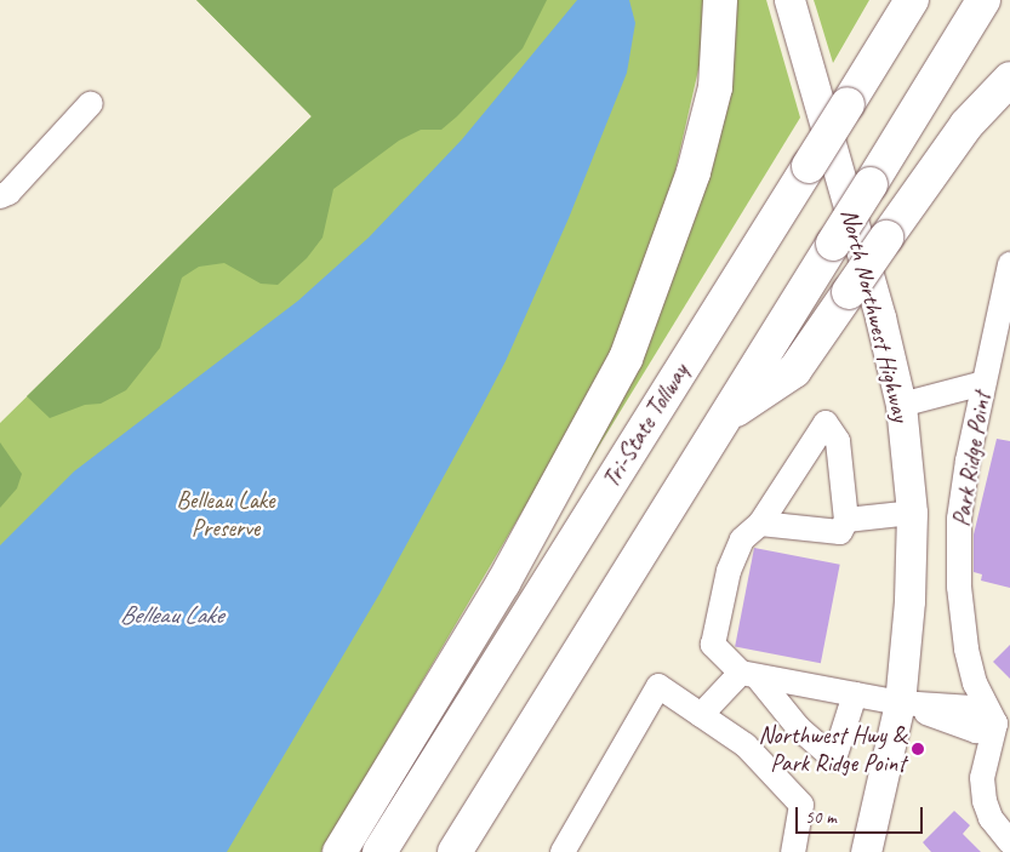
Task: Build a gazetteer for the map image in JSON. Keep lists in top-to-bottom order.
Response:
{
  "streets": {
    "highway": ["Tri-State Tollway"],
    "main road": ["North Northwest Highway"],
    "street": ["Park Ridge Point"]
  },
  "water": ["Belleau Lake"],
  "parks": ["Belleau Lake Preserve"],
  "places": ["Northwest Hwy & Park Ridge Point"],
  "scale_bar": "50 m"
}
